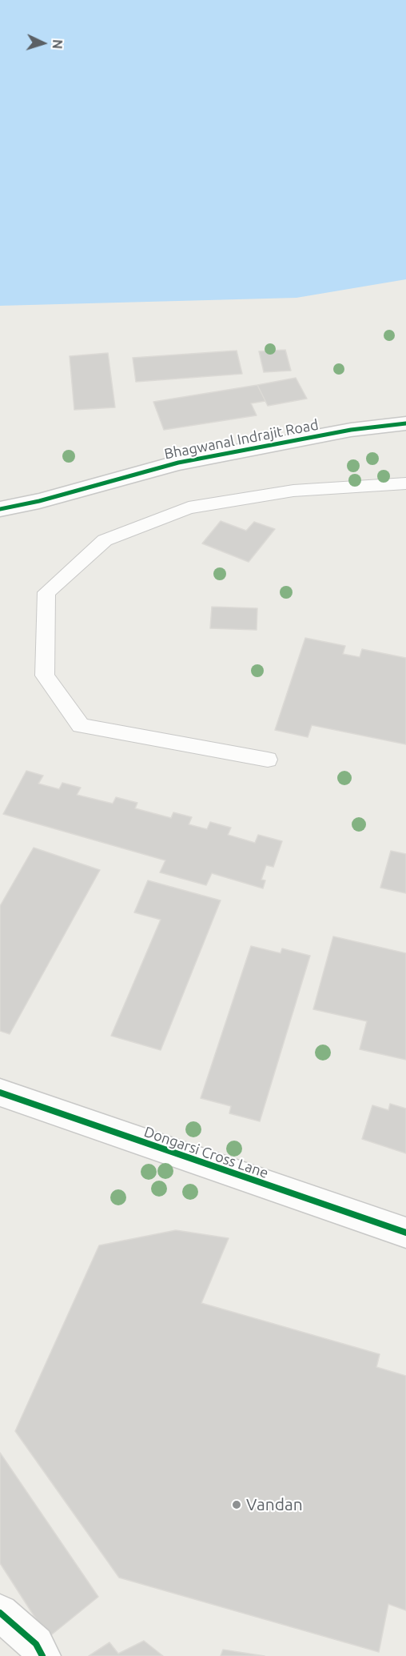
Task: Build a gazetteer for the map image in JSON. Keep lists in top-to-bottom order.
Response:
{
  "streets": {
    "street": ["Bhagwanal Indrajit Road", "Dongarsi Cross Lane"]
  },
  "places": ["Vandan"],
  "north": "right"
}
